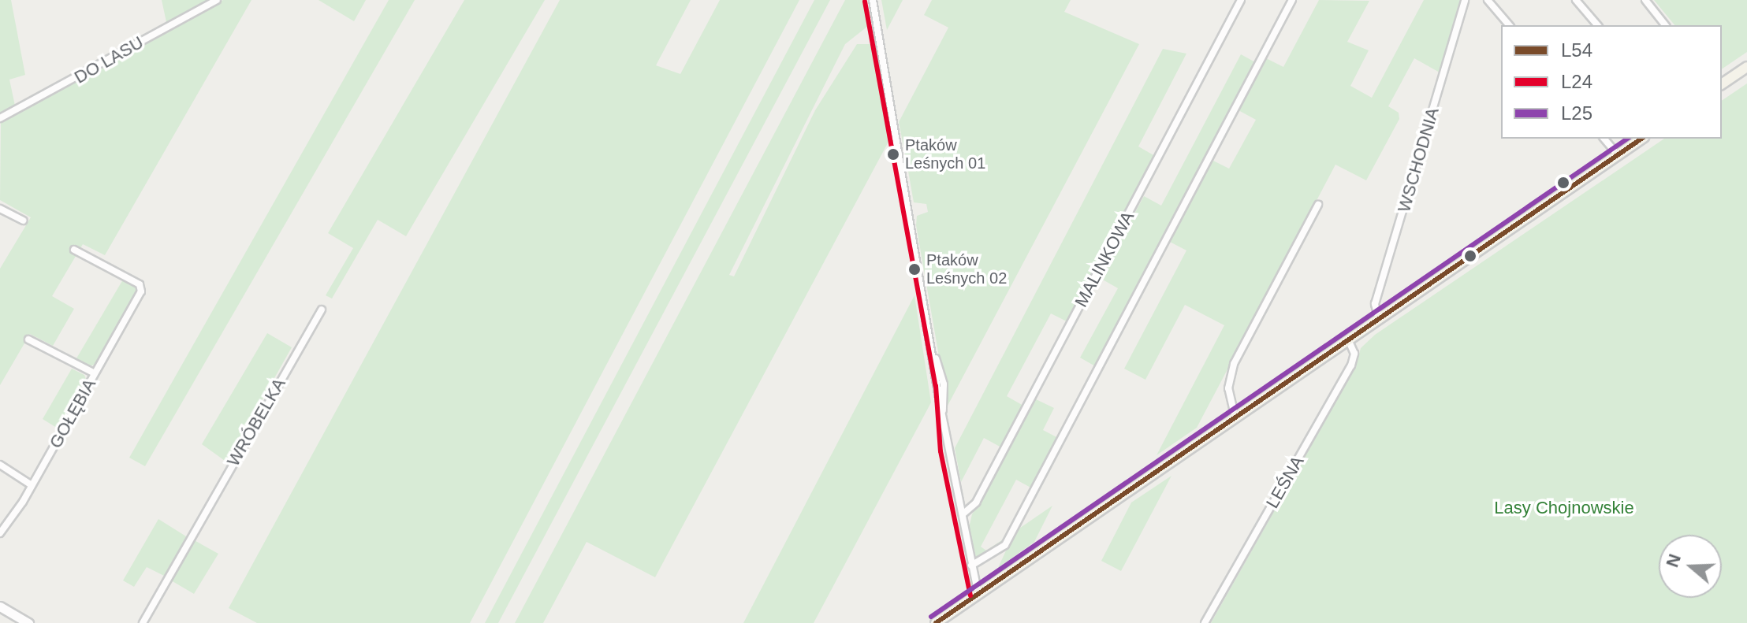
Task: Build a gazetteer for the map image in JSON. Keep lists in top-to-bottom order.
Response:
{
  "streets": {
    "street": [
      "DO LASU",
      "WSCHODNIA",
      "MALINKOWA",
      "GOŁĘBIA",
      "WRÓBELKA",
      "LEŚNA"
    ]
  },
  "parks": ["Lasy Chojnowskie"],
  "places": ["Ptaków Leśnych 01", "Ptaków Leśnych 02"],
  "lines": ["transit line L24", "transit line L54", "transit line L25"],
  "legend": ["L54", "L24", "L25"],
  "north": "left"
}
